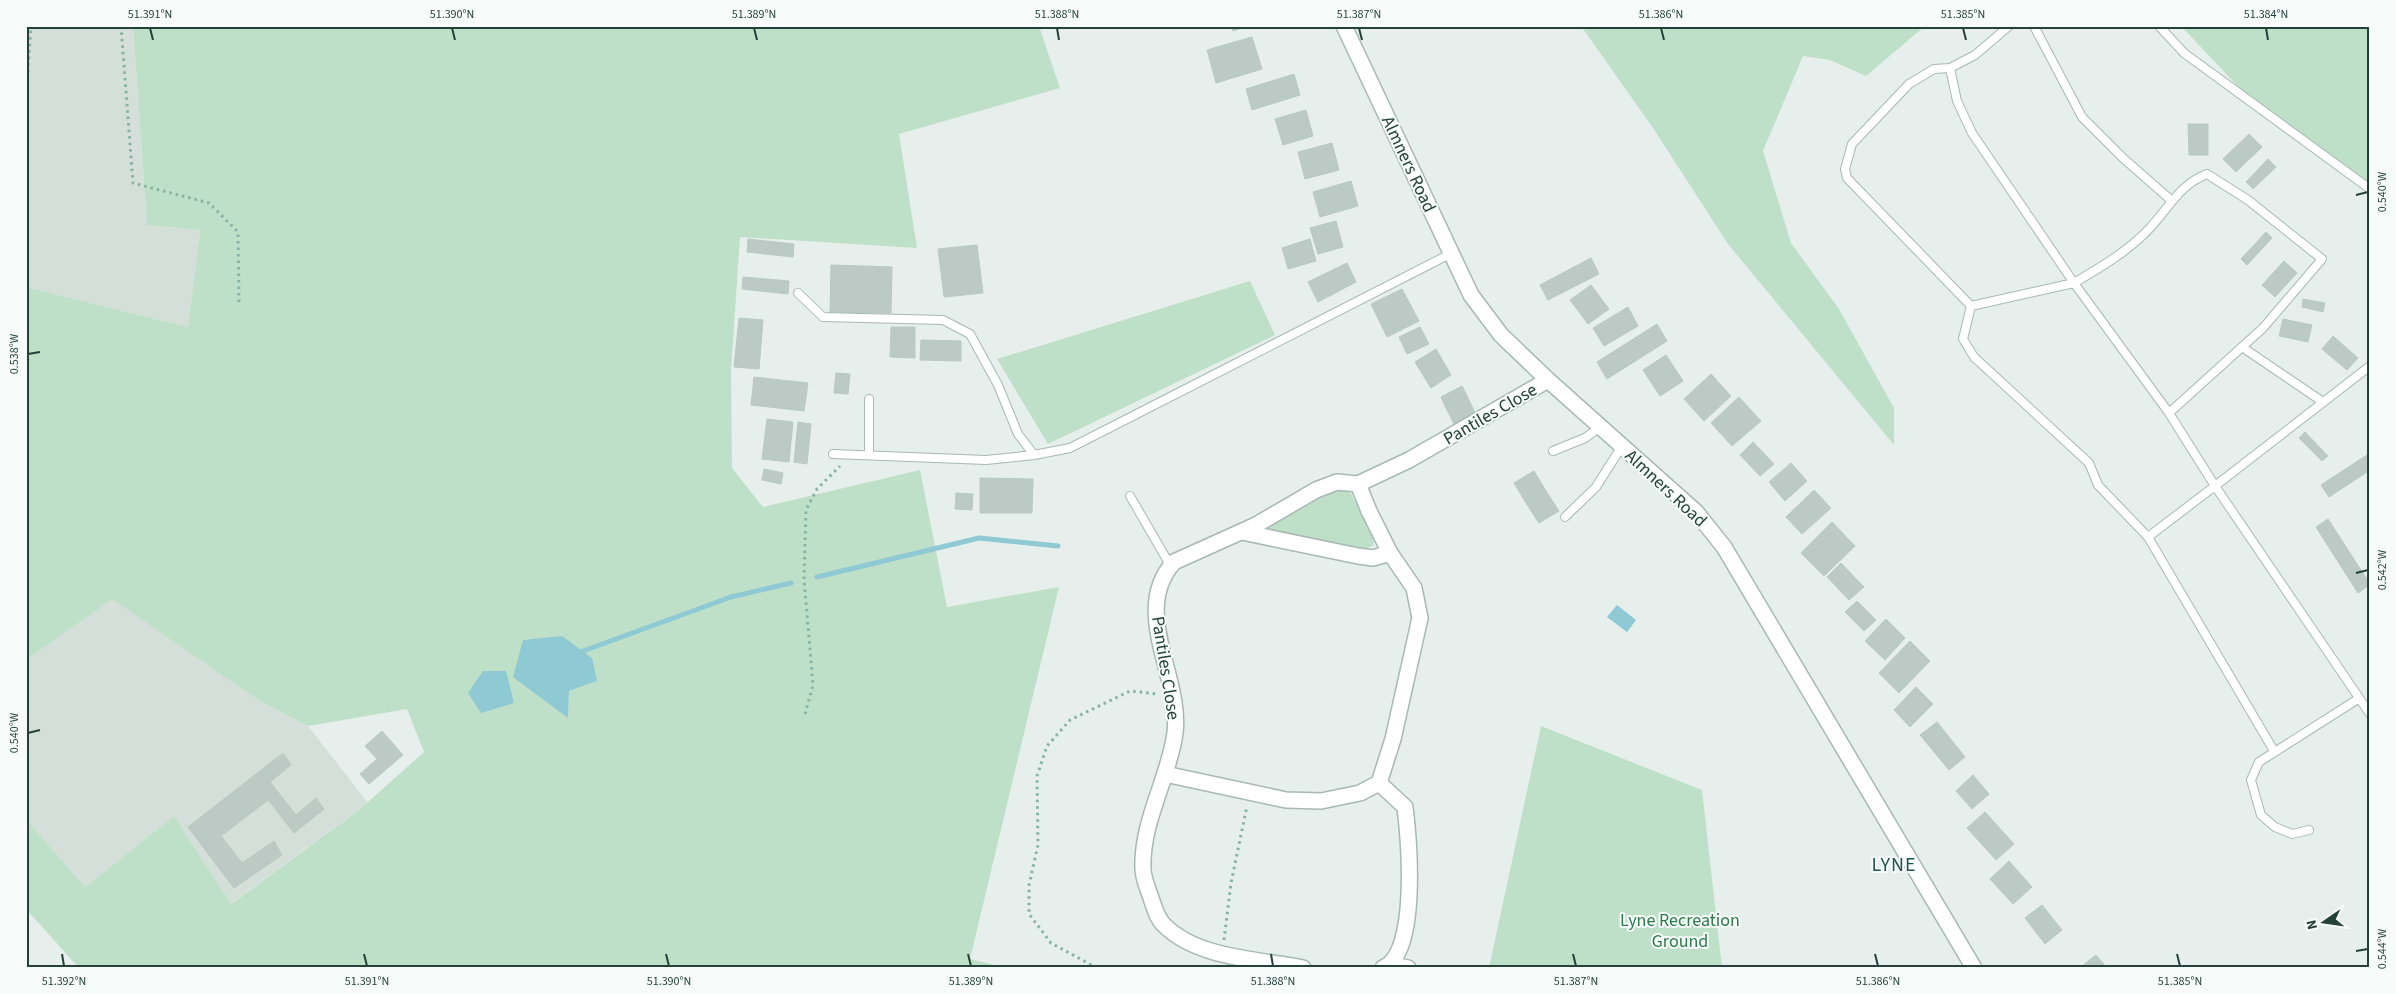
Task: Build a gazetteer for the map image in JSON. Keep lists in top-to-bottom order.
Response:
{
  "streets": {
    "street": ["Almners Road", "Pantiles Close"]
  },
  "crossings": [
    ["Almners Road", "Pantiles Close"]
  ],
  "districts": ["LYNE"],
  "parks": ["Lyne Recreation Ground"],
  "north": "left",
  "coordinates": [
    "51.391°N",
    "51.390°N",
    "51.389°N",
    "51.388°N",
    "51.387°N",
    "51.386°N",
    "51.385°N",
    "51.384°N",
    "0.540°W",
    "0.538°W",
    "0.542°W",
    "0.544°W",
    "51.392°N"
  ]
}
